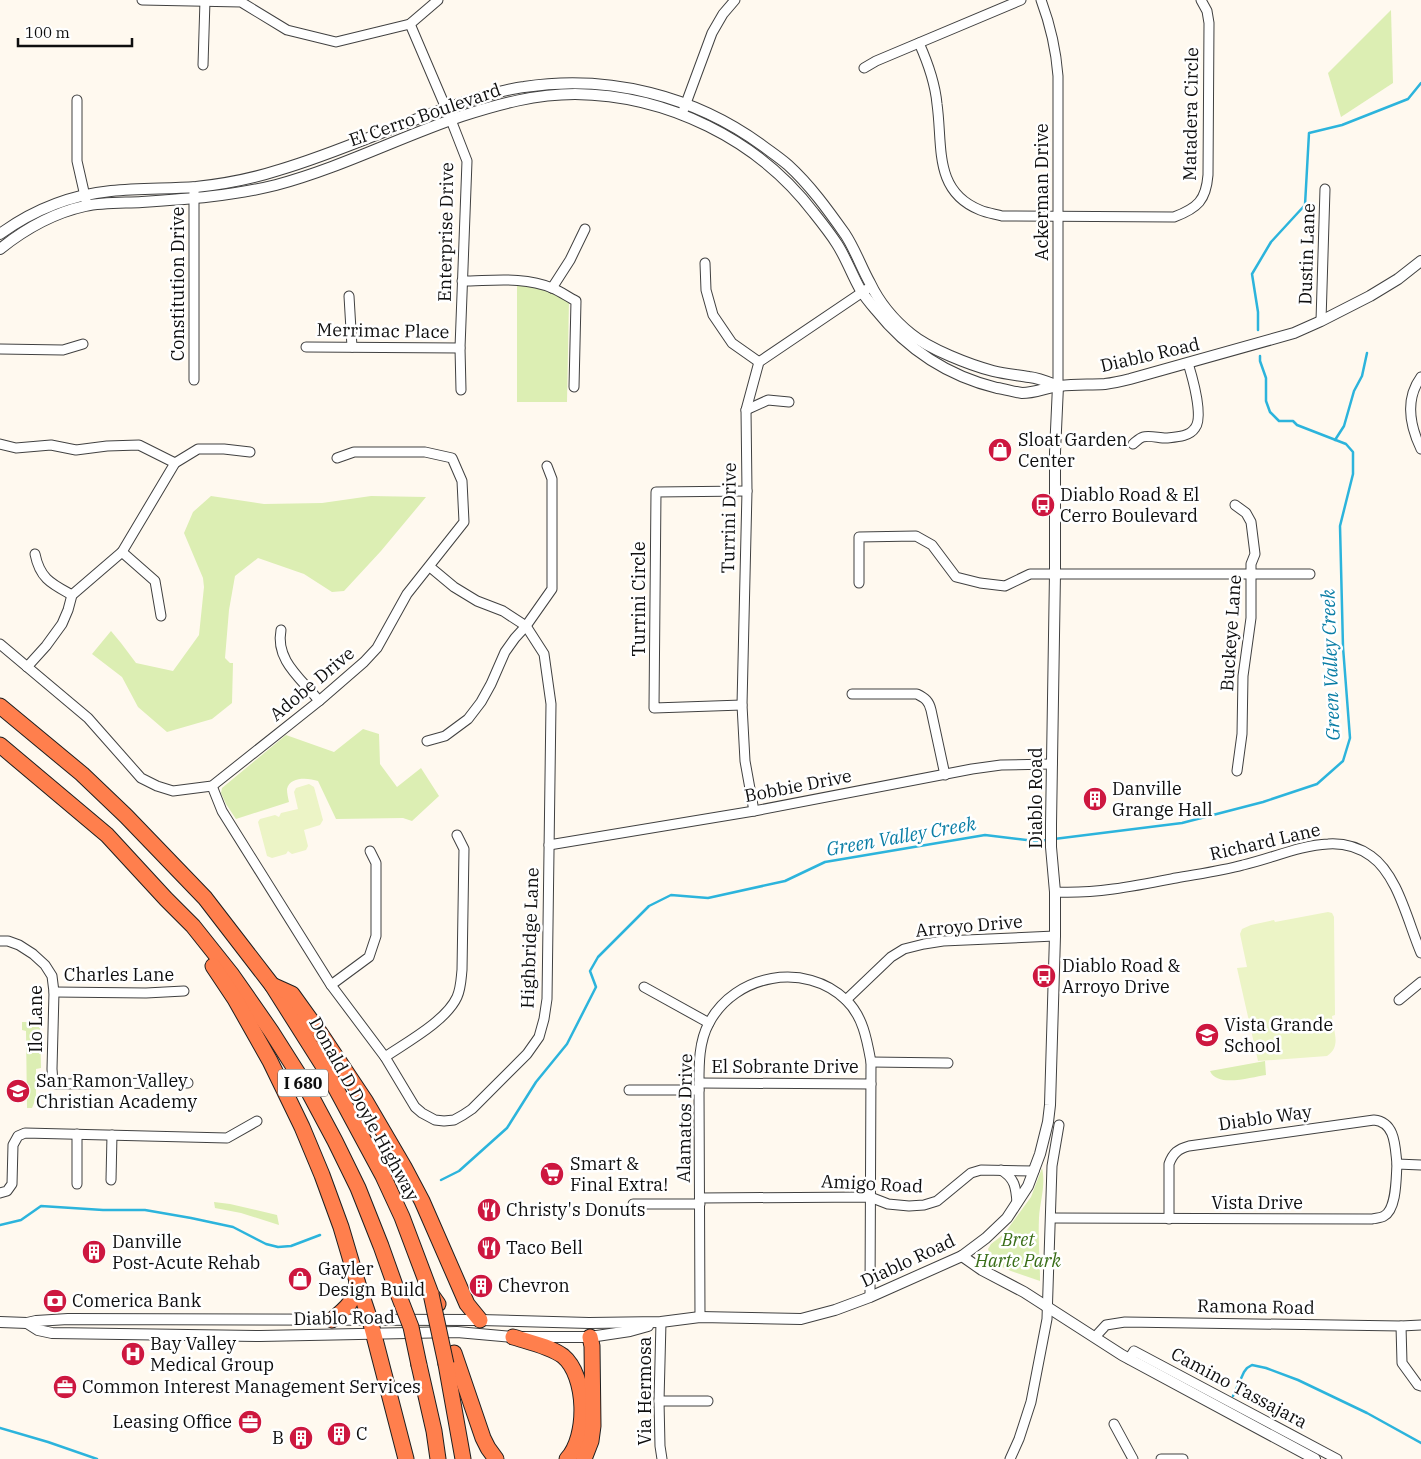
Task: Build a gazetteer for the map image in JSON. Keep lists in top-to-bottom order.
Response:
{
  "streets": {
    "highway": ["I 680", "Donald D Doyle Highway"],
    "street": [
      "Matadera Circle",
      "El Cerro Boulevard",
      "Ackerman Drive",
      "Enterprise Drive",
      "Dustin Lane",
      "Constitution Drive",
      "Merrimac Place",
      "Diablo Road",
      "Turrini Drive",
      "Turrini Circle",
      "Buckeye Lane",
      "Adobe Drive",
      "Bobbie Drive",
      "Richard Lane",
      "Arroyo Drive",
      "Highbridge Lane",
      "Charles Lane",
      "Ilo Lane",
      "El Sobrante Drive",
      "Alamatos Drive",
      "Diablo Way",
      "Amigo Road",
      "Vista Drive",
      "Ramona Road",
      "Camino Tassajara",
      "Via Hermosa"
    ]
  },
  "crossings": [
    ["Matadera Circle", "Ackerman Drive"],
    ["El Cerro Boulevard", "Ackerman Drive"],
    ["El Cerro Boulevard", "Enterprise Drive"],
    ["El Cerro Boulevard", "Constitution Drive"],
    ["El Cerro Boulevard", "Diablo Road"],
    ["Ackerman Drive", "Diablo Road"],
    ["Enterprise Drive", "Merrimac Place"],
    ["Dustin Lane", "Diablo Road"],
    ["Diablo Road", "Bobbie Drive"],
    ["Diablo Road", "Richard Lane"],
    ["Diablo Road", "Arroyo Drive"],
    ["Diablo Road", "Alamatos Drive"],
    ["Diablo Road", "Amigo Road"],
    ["Diablo Road", "Camino Tassajara"],
    ["Diablo Road", "Via Hermosa"],
    ["Turrini Drive", "Turrini Circle"],
    ["Turrini Drive", "Bobbie Drive"],
    ["Adobe Drive", "Highbridge Lane"],
    ["Bobbie Drive", "Highbridge Lane"],
    ["Arroyo Drive", "Alamatos Drive"],
    ["Charles Lane", "Ilo Lane"],
    ["El Sobrante Drive", "Alamatos Drive"],
    ["Alamatos Drive", "Amigo Road"],
    ["Diablo Way", "Vista Drive"],
    ["Ramona Road", "Camino Tassajara"]
  ],
  "water": ["Green Valley Creek"],
  "parks": ["Bret Harte Park"],
  "places": {
    "shop": ["Sloat Garden Center", "Gayler Design Build"],
    "bus stop": ["Diablo Road & El Cerro Boulevard", "Diablo Road & Arroyo Drive"],
    "building": [
      "Danville Grange Hall",
      "Danville Post-Acute Rehab",
      "Chevron",
      "C",
      "B"
    ],
    "school or university": ["Vista Grande School", "San Ramon Valley Christian Academy"],
    "supermarket": ["Smart & Final Extra!"],
    "restaurant": ["Christy's Donuts", "Taco Bell"],
    "bank": ["Comerica Bank"],
    "hospital": ["Bay Valley Medical Group"],
    "office": ["Common Interest Management Services", "Leasing Office"]
  },
  "scale_bar": "100 m"
}
